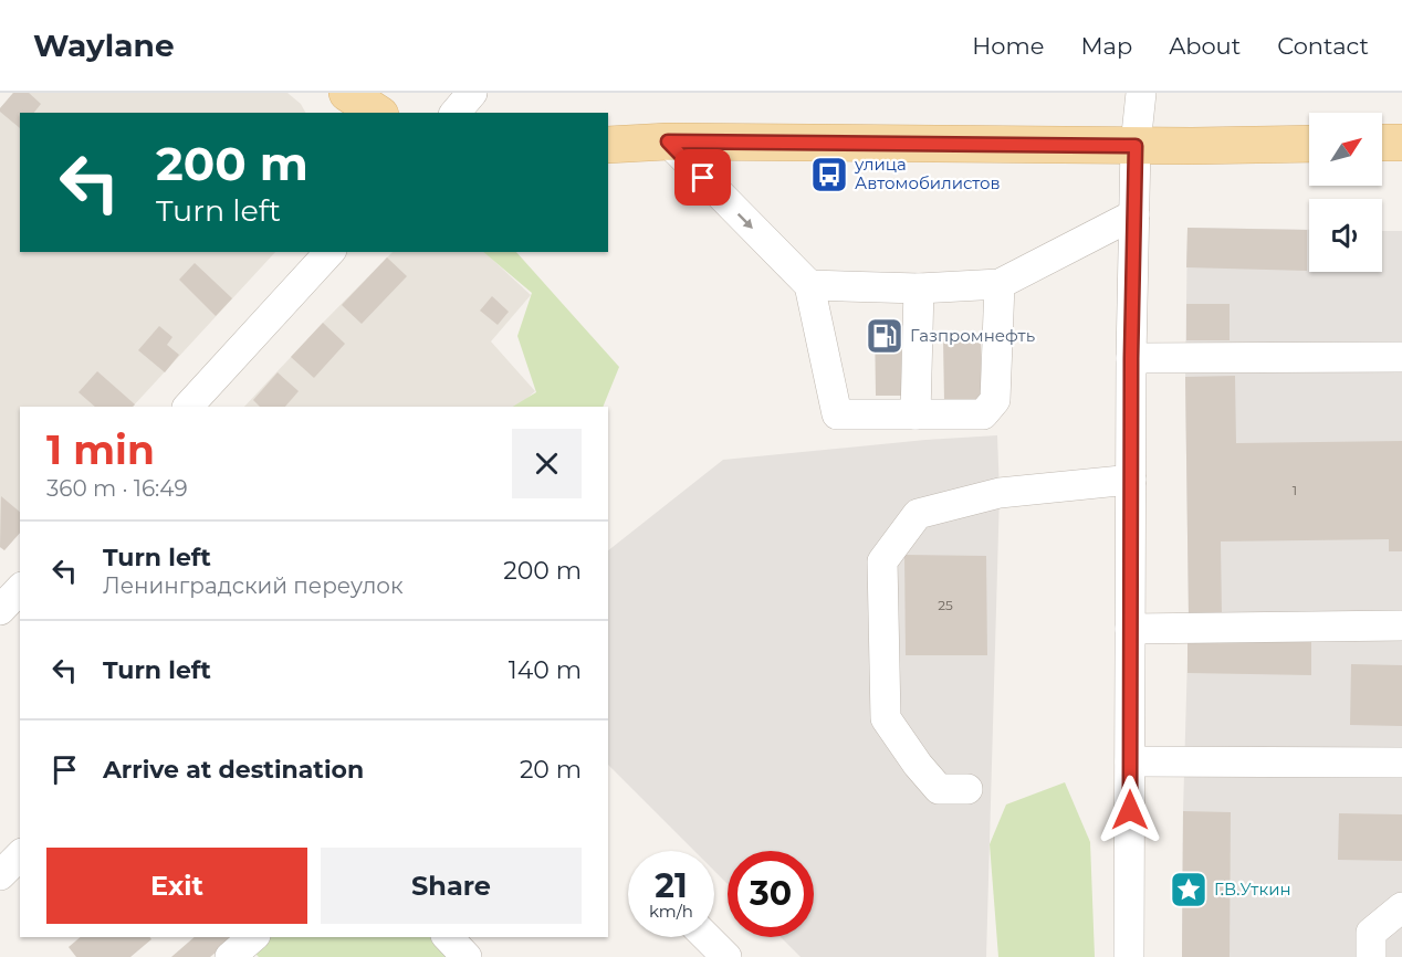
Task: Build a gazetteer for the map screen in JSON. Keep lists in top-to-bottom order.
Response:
{
  "places": {
    "bus stop": ["улица Автомобилистов"],
    "fuel station": ["Газпромнефть"],
    "place": ["Г.В.Уткин"]
  },
  "house_numbers": ["1", "25"],
  "north": "top right",
  "page": {
    "header": "Waylane",
    "nav": [
      "Home",
      "Map",
      "About",
      "Contact"
    ],
    "turn": ["200 m", "Turn left"],
    "heading": ["1 min", "360 m · 16:49"],
    "list": [
      {
        "name": "Turn left",
        "note": "Ленинградский переулок",
        "value": "200 m"
      },
      {
        "name": "Turn left",
        "value": "140 m"
      },
      {
        "name": "Arrive at destination",
        "value": "20 m"
      }
    ],
    "buttons": ["Exit", "Share"],
    "speed": "21 km/h",
    "limit": "30"
  }
}
